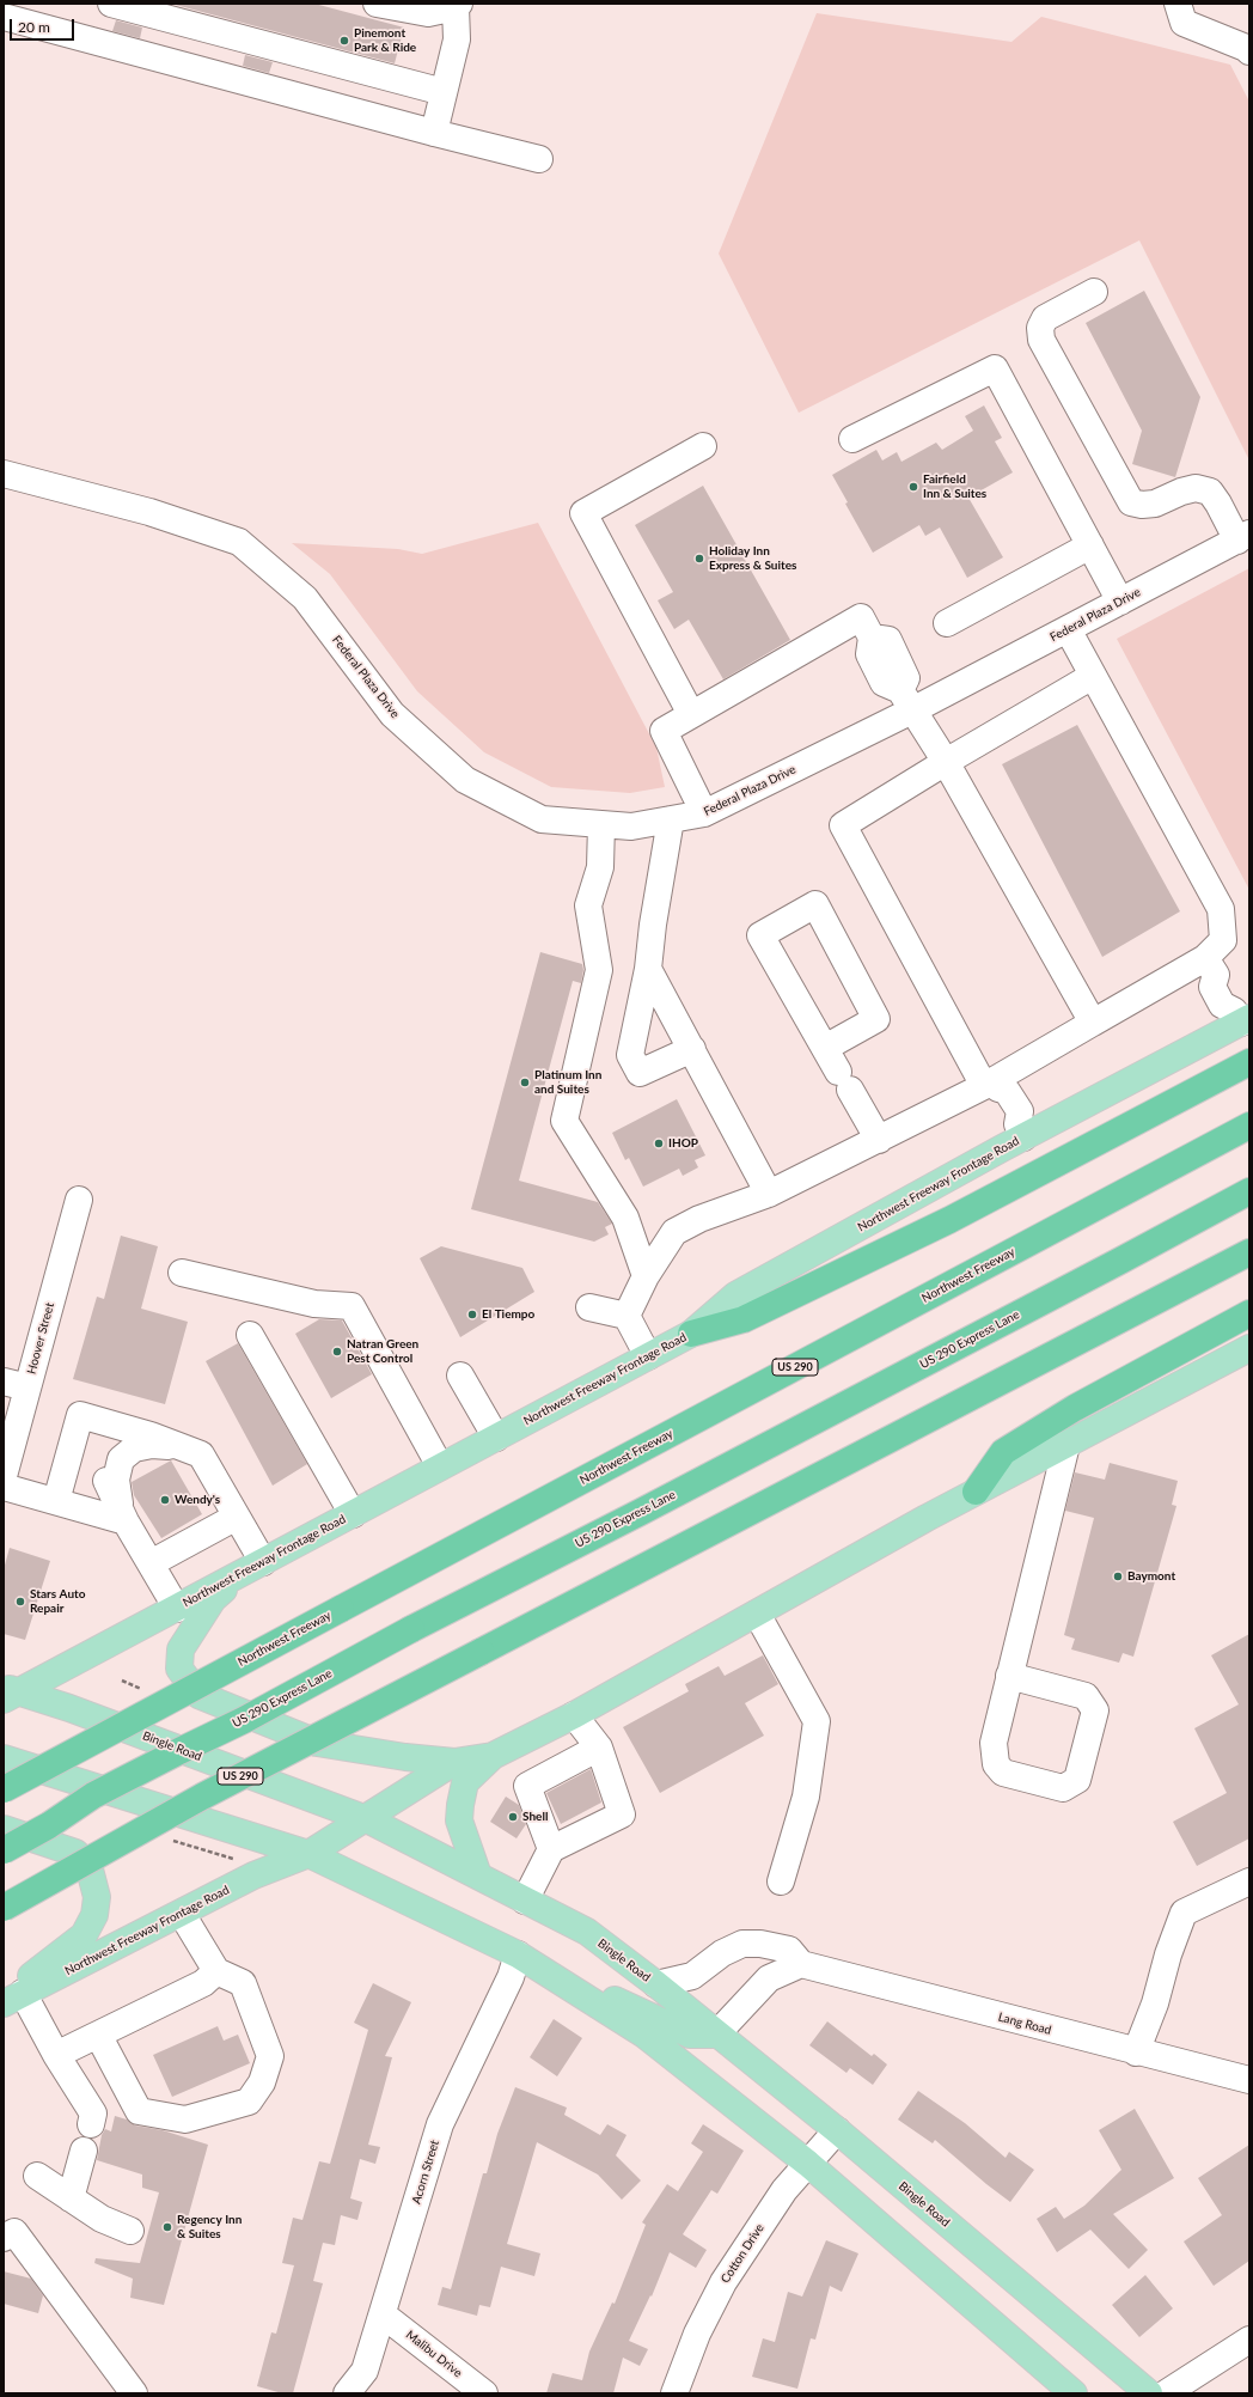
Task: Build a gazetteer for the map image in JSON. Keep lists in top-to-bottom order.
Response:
{
  "streets": {
    "highway": ["Northwest Freeway", "US 290 Express Lane", "US 290"],
    "main road": ["Northwest Freeway Frontage Road", "Bingle Road"],
    "street": [
      "Federal Plaza Drive",
      "Hoover Street",
      "Lang Road",
      "Acorn Street",
      "Cotton Drive",
      "Malibu Drive"
    ]
  },
  "crossings": [
    ["Northwest Freeway Frontage Road", "Bingle Road"],
    ["Bingle Road", "Lang Road"],
    ["Bingle Road", "Cotton Drive"],
    ["Acorn Street", "Malibu Drive"]
  ],
  "places": [
    "Pinemont Park & Ride",
    "Fairfield Inn & Suites",
    "Holiday Inn Express & Suites",
    "Platinum Inn and Suites",
    "IHOP",
    "El Tiempo",
    "Natran Green Pest Control",
    "Wendy's",
    "Baymont",
    "Stars Auto Repair",
    "Shell",
    "Regency Inn & Suites"
  ],
  "scale_bar": "20 m"
}
